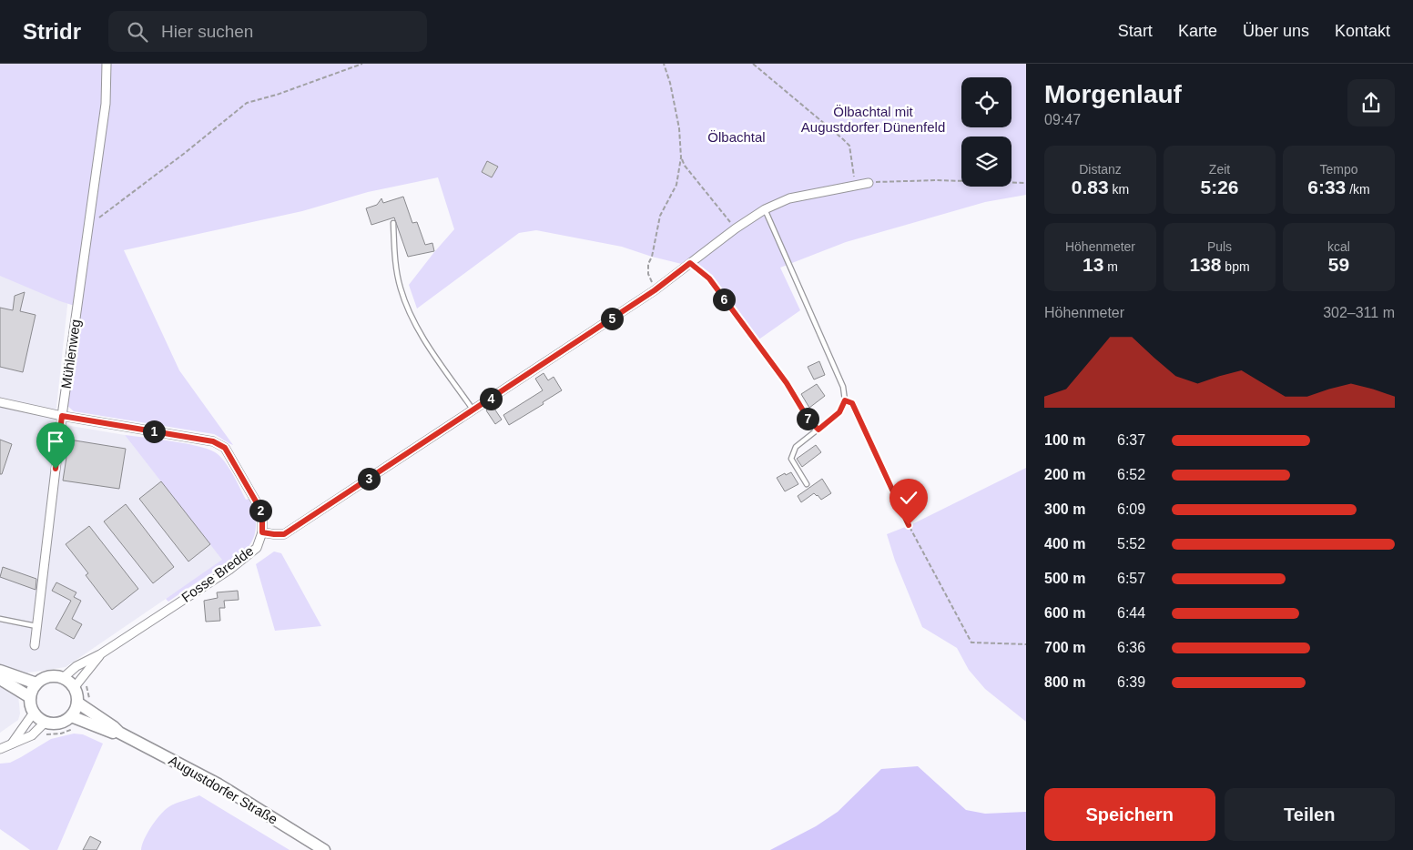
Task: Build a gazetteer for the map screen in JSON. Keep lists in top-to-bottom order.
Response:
{
  "streets": {
    "main road": ["Augustdorfer Straße"],
    "street": ["Mühlenweg", "Fosse Bredde"]
  },
  "crossings": [
    ["Mühlenweg", "Fosse Bredde"],
    ["Fosse Bredde", "Augustdorfer Straße"]
  ],
  "parks": ["Ölbachtal mit Augustdorfer Dünenfeld", "Ölbachtal"],
  "page": {
    "header": "Stridr",
    "search": "Hier suchen",
    "nav": [
      "Start",
      "Karte",
      "Über uns",
      "Kontakt"
    ],
    "heading": ["Morgenlauf", "09:47"],
    "stats": [
      ["Distanz", "0.83 km"],
      ["Zeit", "5:26"],
      ["Tempo", "6:33 /km"],
      ["Höhenmeter", "13 m"],
      ["Puls", "138 bpm"],
      ["kcal", "59"]
    ],
    "pins": [
      "6",
      "5",
      "4",
      "7",
      "1",
      "3",
      "2"
    ],
    "chart": ["Höhenmeter", "302–311 m"],
    "list": [
      {
        "name": "100 m",
        "note": "6:37"
      },
      {
        "name": "200 m",
        "note": "6:52"
      },
      {
        "name": "300 m",
        "note": "6:09"
      },
      {
        "name": "400 m",
        "note": "5:52"
      },
      {
        "name": "500 m",
        "note": "6:57"
      },
      {
        "name": "600 m",
        "note": "6:44"
      },
      {
        "name": "700 m",
        "note": "6:36"
      },
      {
        "name": "800 m",
        "note": "6:39"
      }
    ],
    "buttons": ["Speichern", "Teilen"]
  }
}
